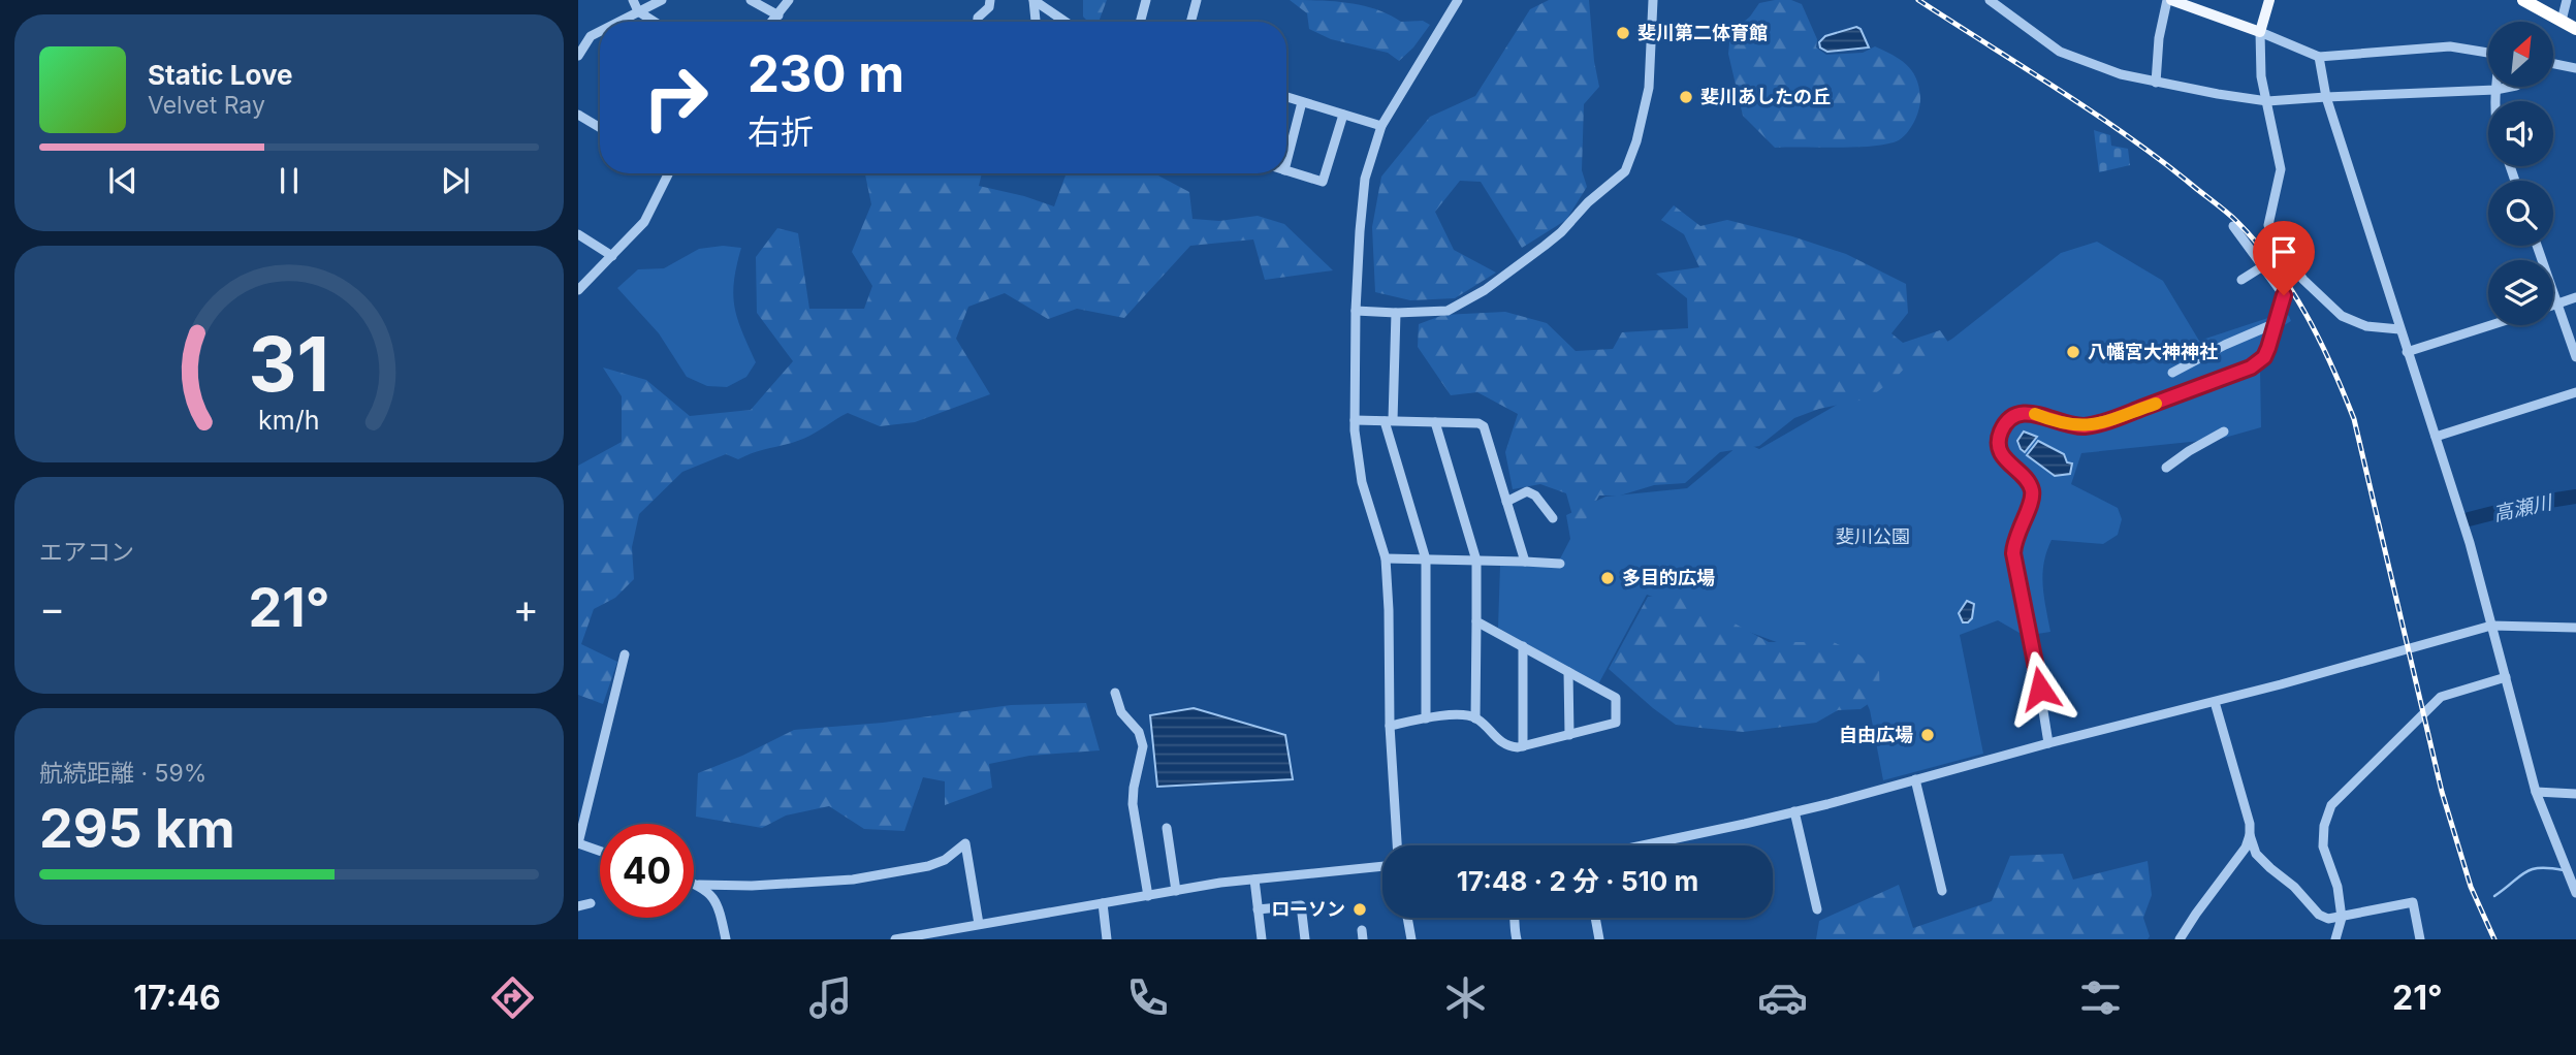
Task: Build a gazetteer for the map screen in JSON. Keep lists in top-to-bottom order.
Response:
{
  "water": ["高瀬川"],
  "parks": ["斐川公園"],
  "places": [
    "斐川第二体育館",
    "斐川あしたの丘",
    "八幡宮大神神社",
    "多目的広場",
    "自由広場",
    "ローソン"
  ],
  "north": "top right",
  "page": {
    "turn": ["230 m", "右折"],
    "song": ["Static Love", "Velvet Ray"],
    "tile": [
      "エアコン",
      ["航続距離 · 59%", "295 km"]
    ],
    "heat": ["−", "21°", "+"],
    "limit": "40",
    "trip": "17:48 · 2 分 · 510 m",
    "tabs": ["17:46", "21°"],
    "gauge": ["31", "km/h"]
  }
}
